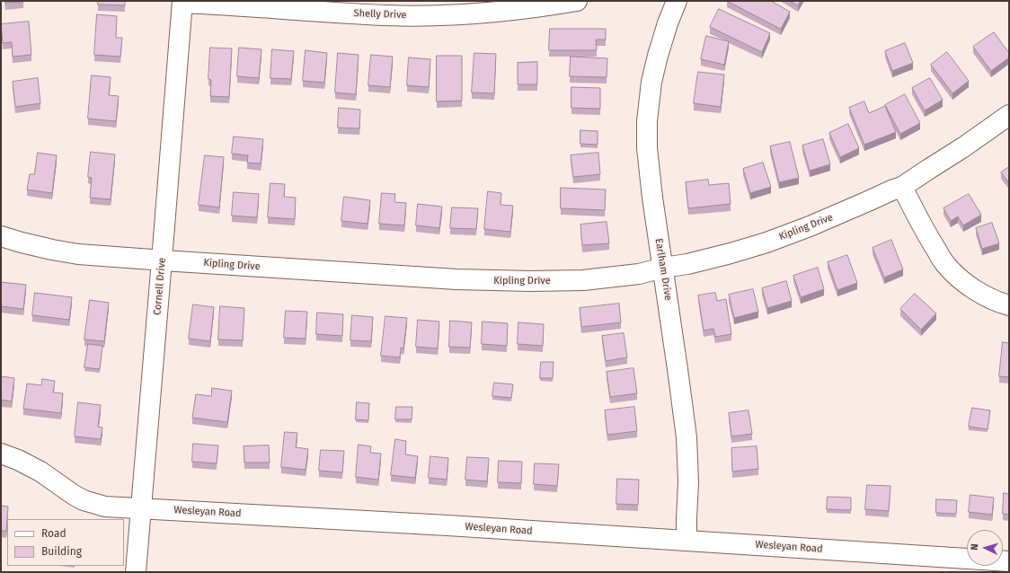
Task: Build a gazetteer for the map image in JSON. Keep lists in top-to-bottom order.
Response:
{
  "streets": {
    "street": [
      "Shelly Drive",
      "Kipling Drive",
      "Earlham Drive",
      "Cornell Drive",
      "Wesleyan Road"
    ]
  },
  "crossings": [
    ["Shelly Drive", "Cornell Drive"],
    ["Kipling Drive", "Earlham Drive"],
    ["Kipling Drive", "Cornell Drive"],
    ["Earlham Drive", "Wesleyan Road"],
    ["Cornell Drive", "Wesleyan Road"]
  ],
  "legend": ["Road", "Building"],
  "north": "left"
}
